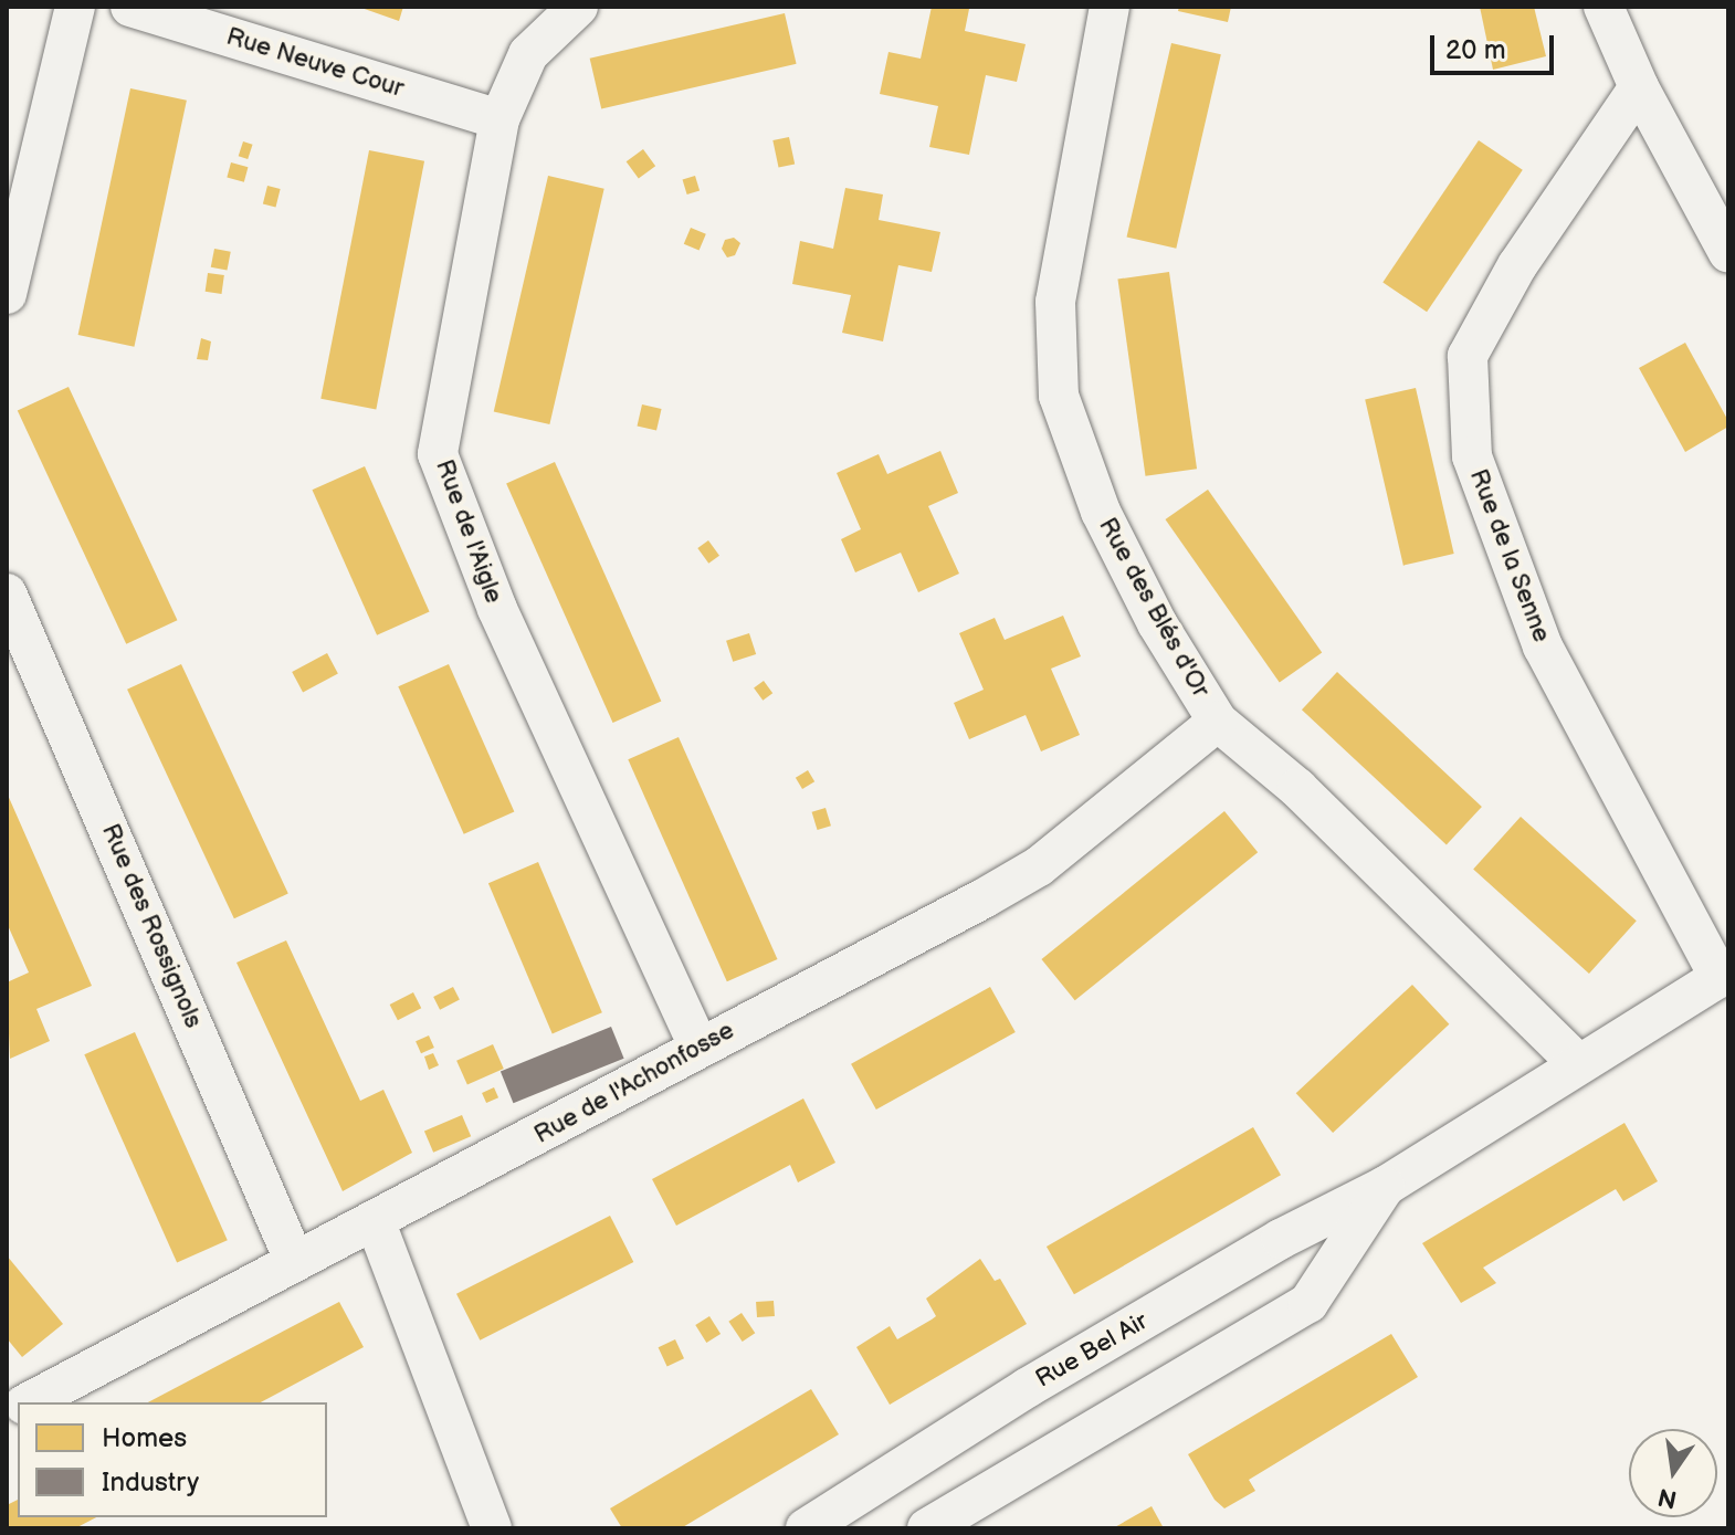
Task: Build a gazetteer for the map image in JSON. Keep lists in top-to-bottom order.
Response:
{
  "streets": {
    "street": [
      "Rue Neuve Cour",
      "Rue de l'Aigle",
      "Rue de la Senne",
      "Rue des Blés d'Or",
      "Rue des Rossignols",
      "Rue de l'Achonfosse",
      "Rue Bel Air"
    ]
  },
  "crossings": [
    ["Rue Neuve Cour", "Rue de l'Aigle"],
    ["Rue de l'Aigle", "Rue de l'Achonfosse"],
    ["Rue de la Senne", "Rue Bel Air"],
    ["Rue des Blés d'Or", "Rue de l'Achonfosse"],
    ["Rue des Blés d'Or", "Rue Bel Air"],
    ["Rue des Rossignols", "Rue de l'Achonfosse"]
  ],
  "legend": ["Homes", "Industry"],
  "scale_bar": "20 m",
  "north": "bottom"
}
